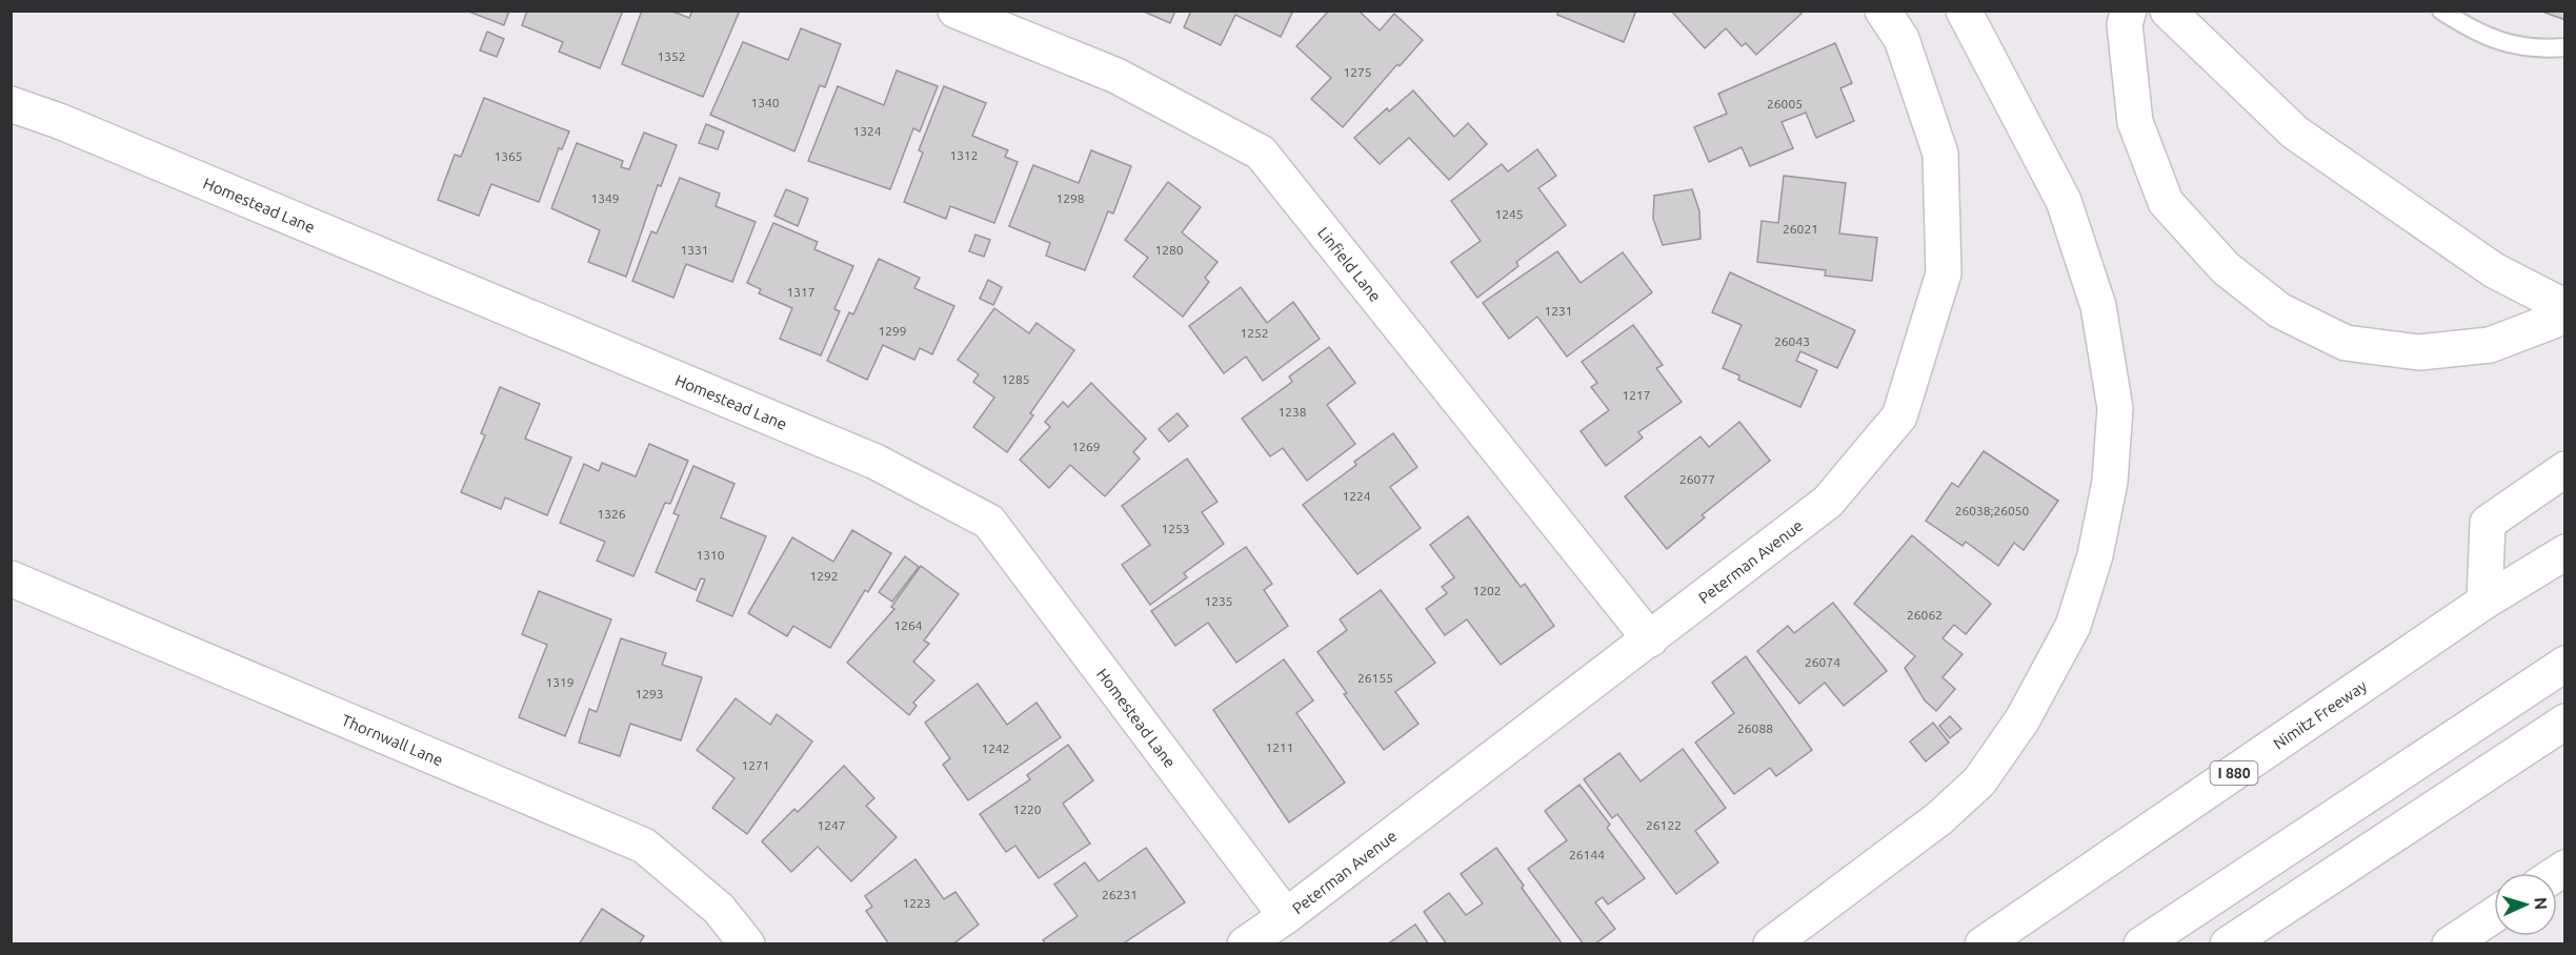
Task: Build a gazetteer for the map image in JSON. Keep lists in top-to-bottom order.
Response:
{
  "streets": {
    "main road": [
      "Homestead Lane",
      "Linfield Lane",
      "Peterman Avenue",
      "Nimitz Freeway",
      "Thornwall Lane",
      "I 880"
    ]
  },
  "crossings": [
    ["Homestead Lane", "Peterman Avenue"],
    ["Linfield Lane", "Peterman Avenue"]
  ],
  "house_numbers": [
    "1352",
    "1275",
    "1340",
    "26005",
    "1324",
    "1312",
    "1365",
    "1349",
    "1298",
    "1245",
    "26021",
    "1331",
    "1280",
    "1317",
    "1231",
    "1299",
    "1252",
    "26043",
    "1285",
    "1217",
    "1238",
    "1269",
    "26077",
    "1224",
    "26038;26050",
    "1326",
    "1253",
    "1310",
    "1292",
    "1202",
    "1235",
    "26062",
    "1264",
    "26074",
    "26155",
    "1319",
    "1293",
    "26088",
    "1211",
    "1242",
    "1271",
    "1220",
    "1247",
    "26122",
    "26144",
    "26231",
    "1223"
  ],
  "north": "right"
}
